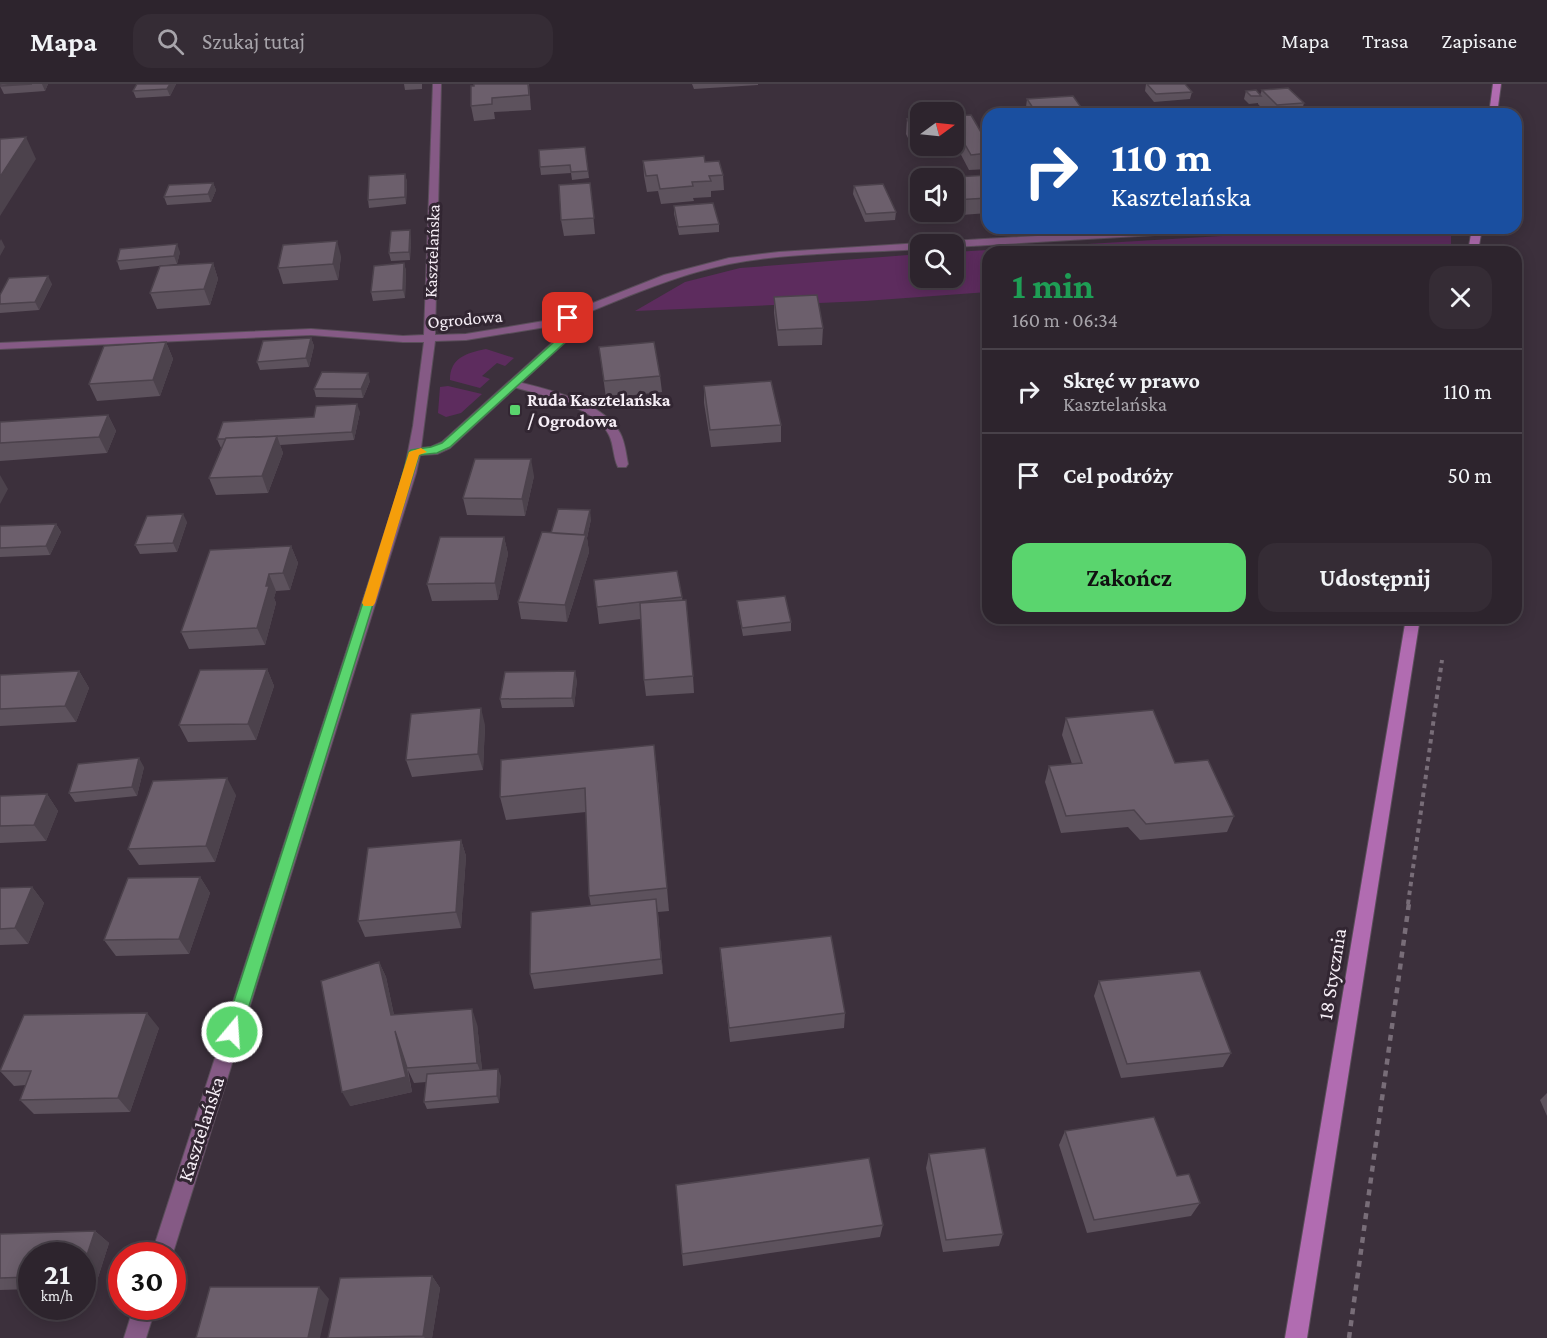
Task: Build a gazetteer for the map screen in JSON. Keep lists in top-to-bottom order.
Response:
{
  "streets": {
    "main road": ["18 Stycznia"],
    "street": ["Kasztelańska", "Ogrodowa"]
  },
  "crossings": [
    ["Kasztelańska", "Ogrodowa"]
  ],
  "places": {
    "transit": ["Ruda Kasztelańska / Ogrodowa"]
  },
  "north": "right",
  "page": {
    "header": "Mapa",
    "search": "Szukaj tutaj",
    "nav": ["Mapa", "Trasa", "Zapisane"],
    "turn": ["110 m", "Kasztelańska"],
    "heading": ["1 min", "160 m · 06:34"],
    "list": [
      {
        "name": "Skręć w prawo",
        "note": "Kasztelańska",
        "value": "110 m"
      },
      {
        "name": "Cel podróży",
        "value": "50 m"
      }
    ],
    "buttons": ["Zakończ", "Udostępnij"],
    "speed": "21 km/h",
    "limit": "30"
  }
}
